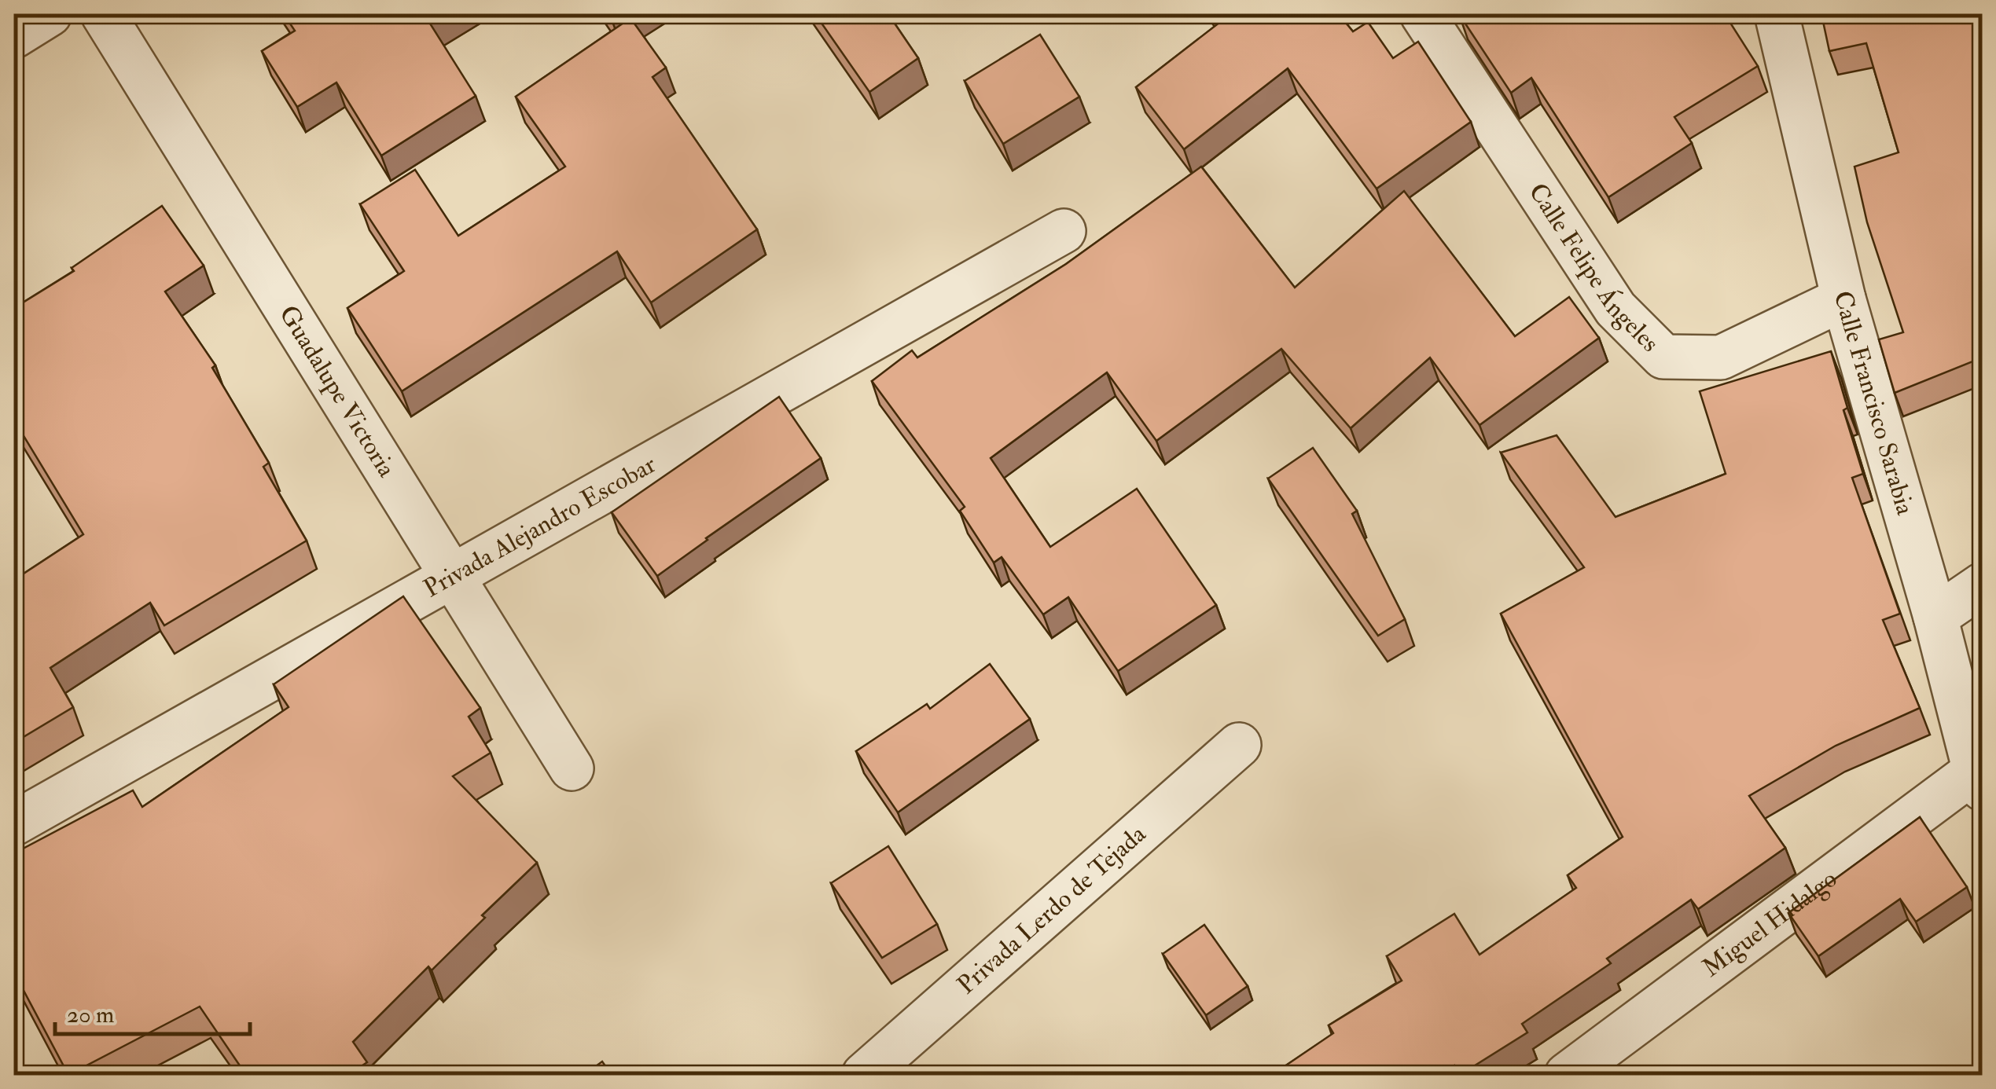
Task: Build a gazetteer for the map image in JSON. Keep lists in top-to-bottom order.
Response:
{
  "streets": {
    "street": [
      "Calle Felipe Ángeles",
      "Guadalupe Victoria",
      "Calle Francisco Sarabia",
      "Privada Alejandro Escobar",
      "Privada Lerdo de Tejada",
      "Miguel Hidalgo"
    ]
  },
  "crossings": [
    ["Calle Felipe Ángeles", "Calle Francisco Sarabia"],
    ["Guadalupe Victoria", "Privada Alejandro Escobar"],
    ["Calle Francisco Sarabia", "Miguel Hidalgo"]
  ],
  "scale_bar": "20 m"
}
